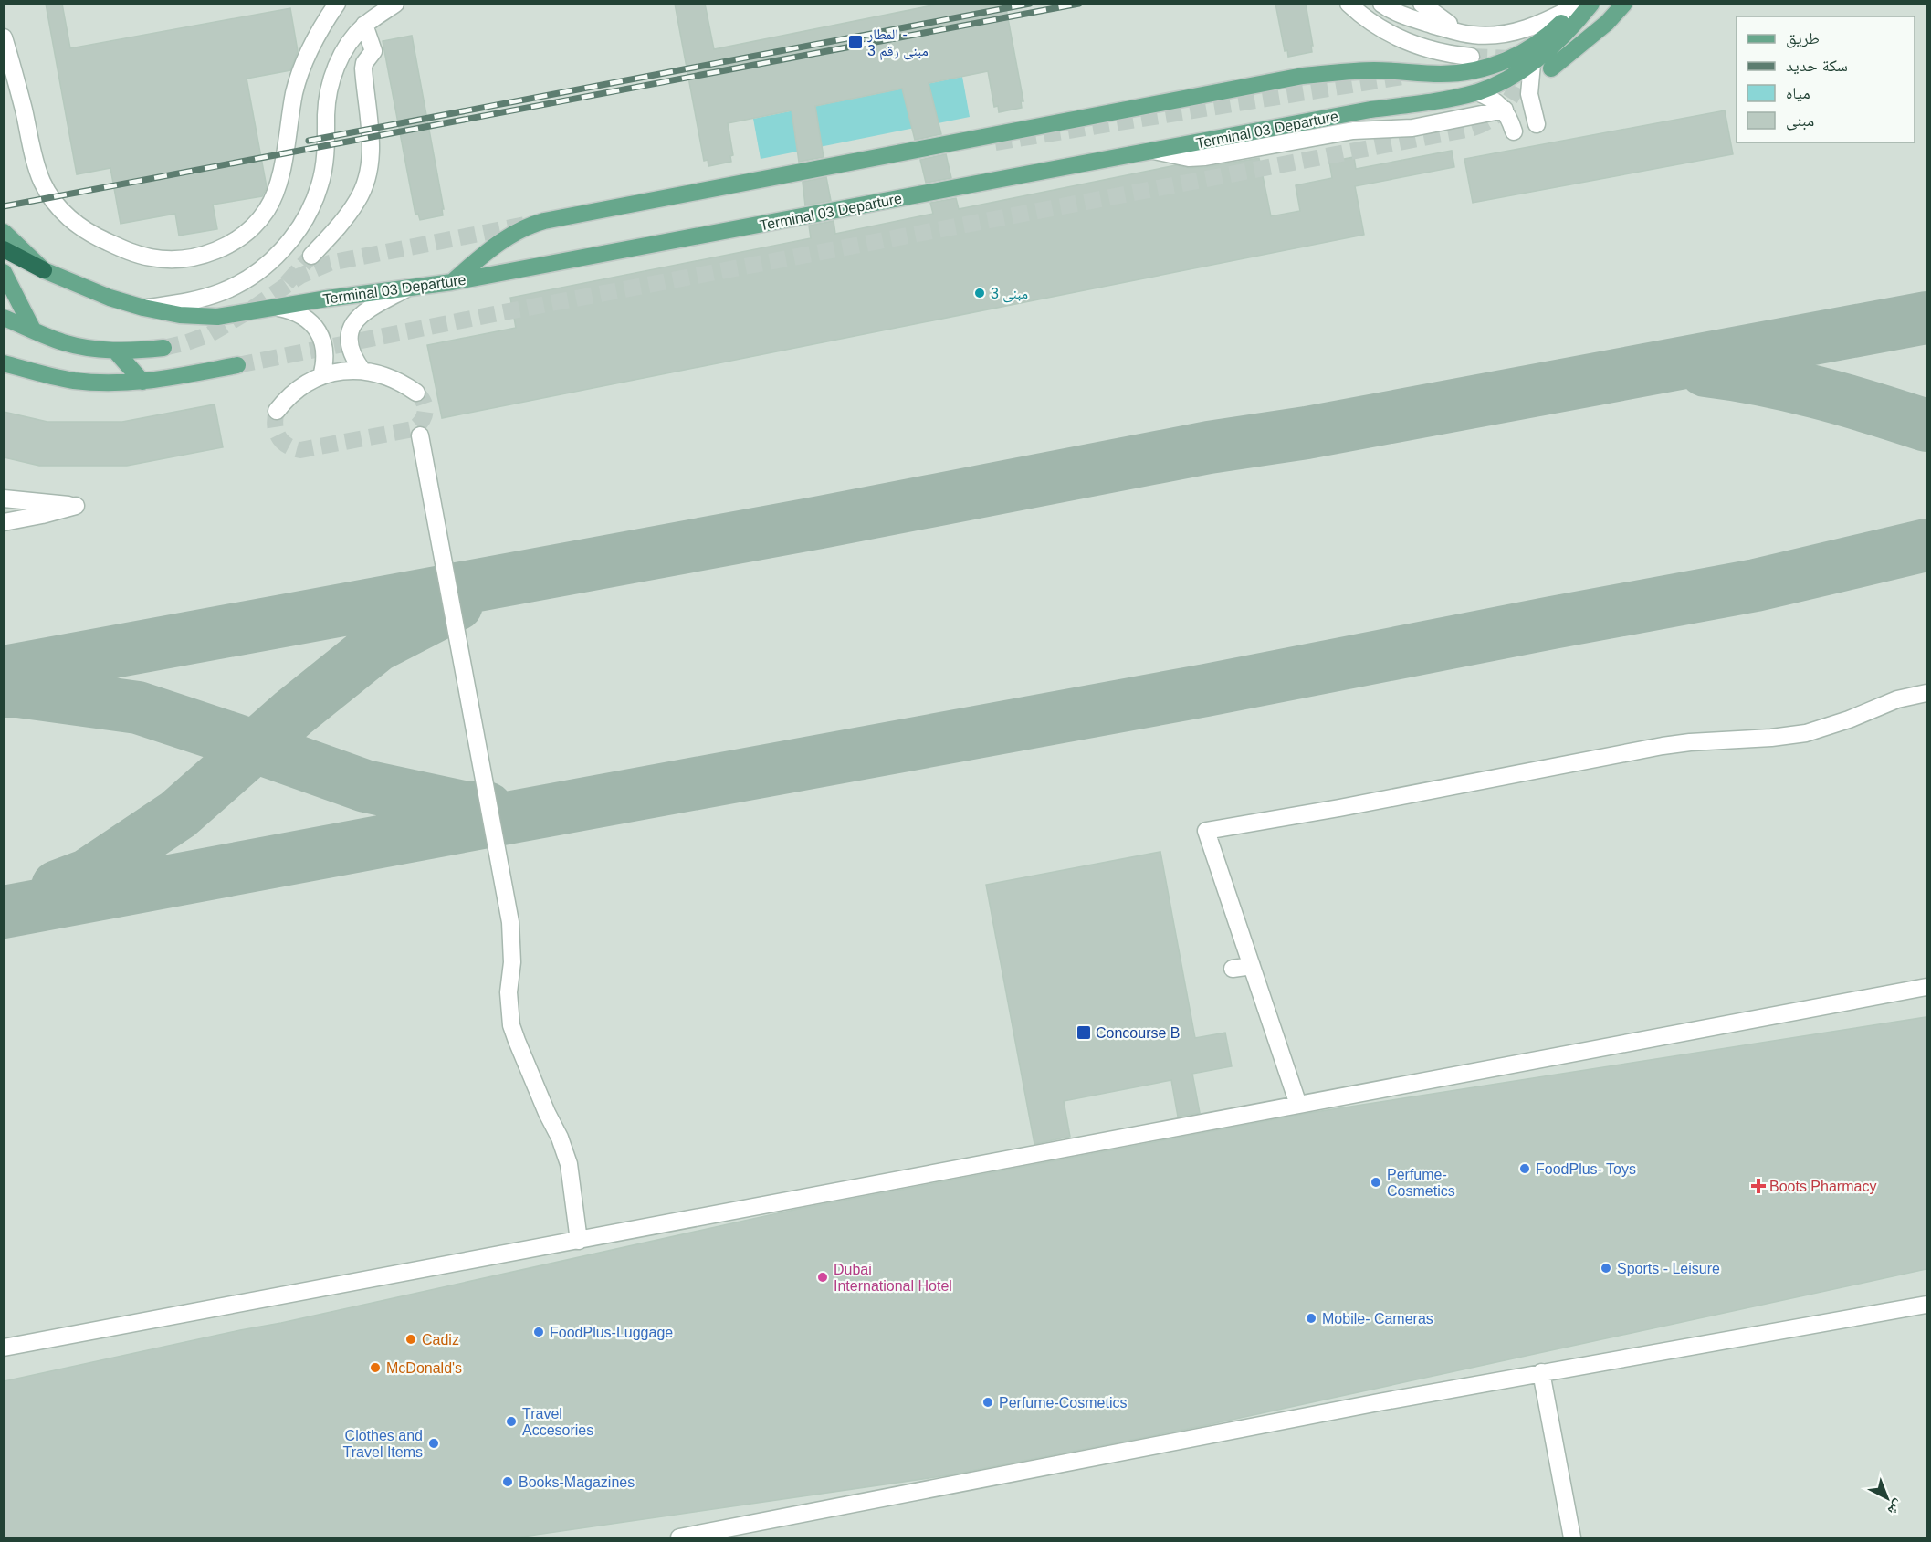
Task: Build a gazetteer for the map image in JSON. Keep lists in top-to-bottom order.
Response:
{
  "streets": {
    "main road": ["Terminal 03 Departure"]
  },
  "places": {
    "transit": ["المطار - مبنى رقم 3", "Concourse B"],
    "other": [
      "مبنى 3",
      "FoodPlus- Toys",
      "Perfume- Cosmetics",
      "Sports - Leisure",
      "Dubai International Hotel",
      "Mobile- Cameras",
      "FoodPlus-Luggage",
      "Cadiz",
      "McDonald's",
      "Perfume-Cosmetics",
      "Travel Accesories",
      "Clothes and Travel Items",
      "Books-Magazines"
    ],
    "health": ["Boots Pharmacy"]
  },
  "legend": [
    "طريق",
    "سكة حديد",
    "مياه",
    "مبنى"
  ],
  "north": "bottom right"
}
